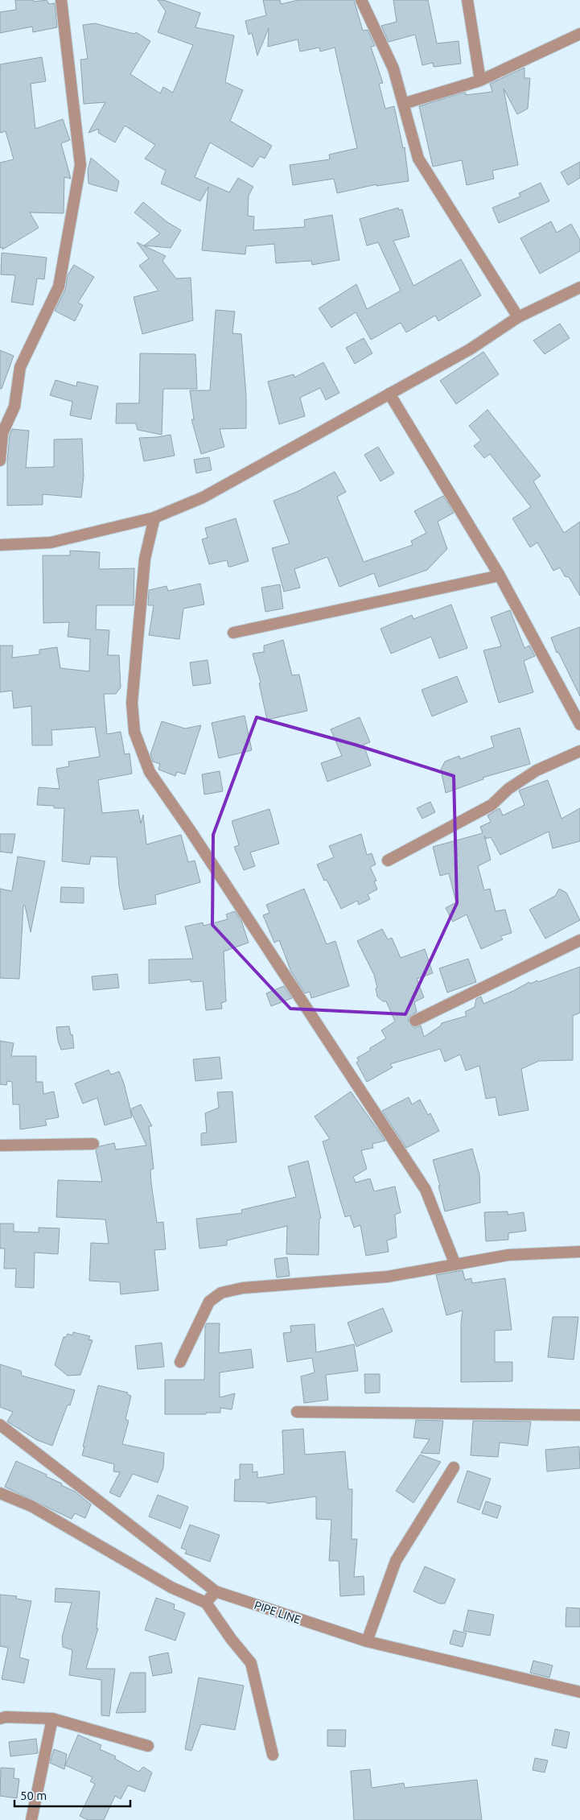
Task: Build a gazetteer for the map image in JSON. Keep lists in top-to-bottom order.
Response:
{
  "streets": {
    "street": ["PIPE LINE"]
  },
  "scale_bar": "50 m"
}
